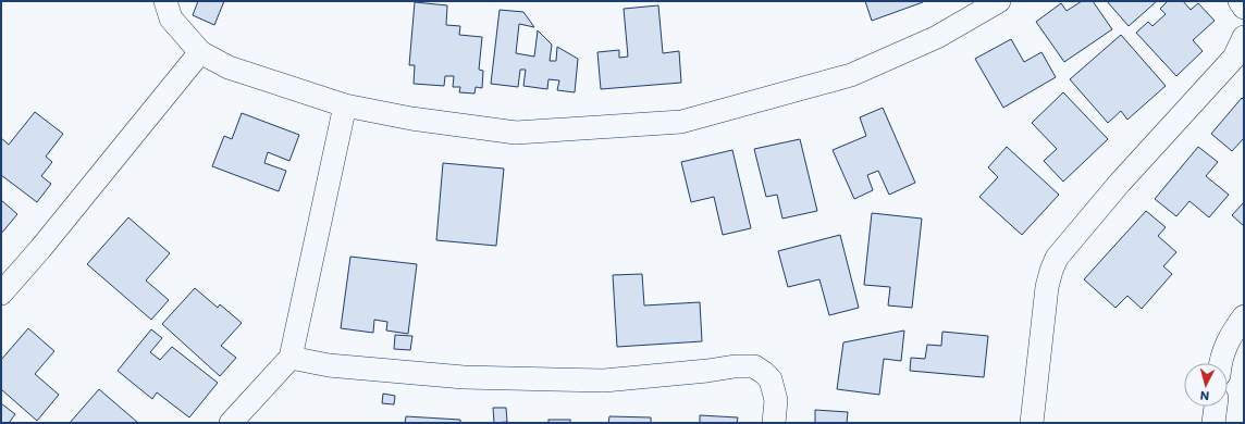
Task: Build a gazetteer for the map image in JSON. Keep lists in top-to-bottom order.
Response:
{
  "north": "bottom"
}
